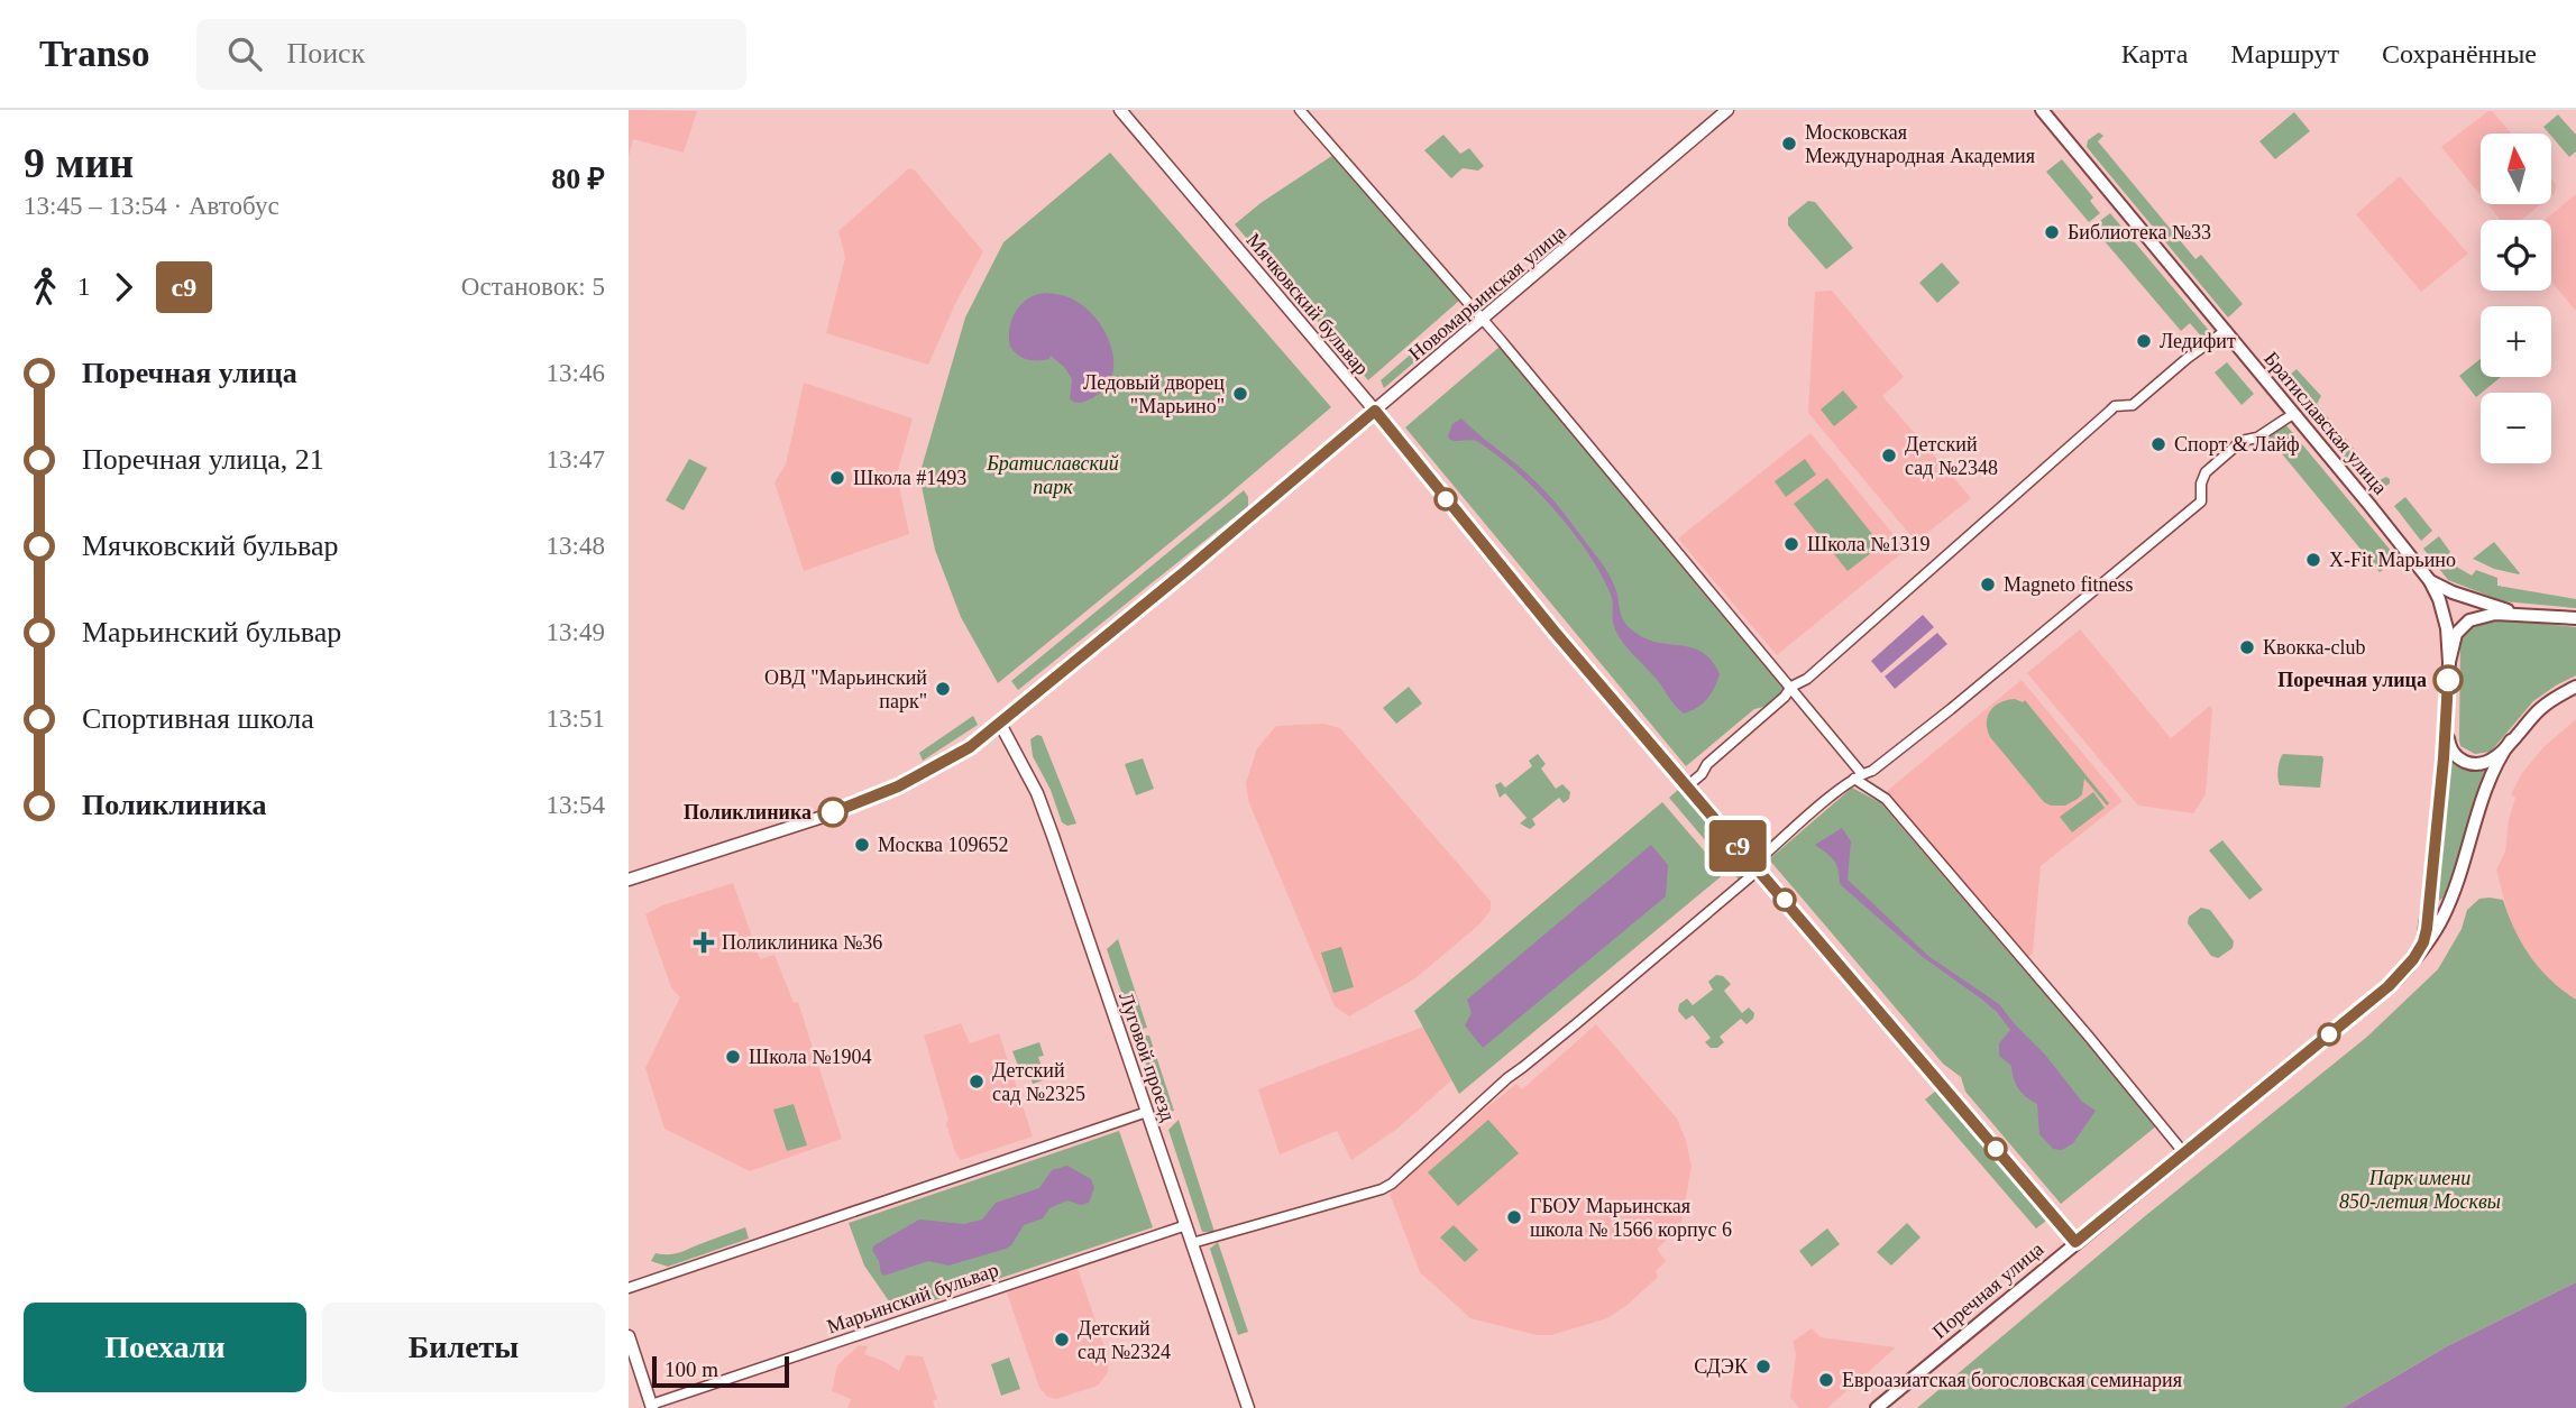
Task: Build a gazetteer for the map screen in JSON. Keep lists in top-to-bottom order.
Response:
{
  "streets": {
    "main road": ["Братиславская улица", "Поречная улица"],
    "street": [
      "Новомарьинская улица",
      "Мячковский бульвар",
      "Луговой проезд",
      "Марьинский бульвар"
    ]
  },
  "crossings": [
    ["Новомарьинская улица", "Мячковский бульвар"],
    ["Новомарьинская улица", "Луговой проезд"],
    ["Мячковский бульвар", "Поречная улица"],
    ["Братиславская улица", "Поречная улица"],
    ["Луговой проезд", "Марьинский бульвар"]
  ],
  "parks": ["Братиславский парк", "Парк имени 850-летия Москвы"],
  "places": {
    "other": [
      "Московская Международная Академия",
      "Библиотека №33",
      "Ледифит",
      "Ледовый дворец \"Марьино\"",
      "Спорт & Лайф",
      "Детский сад №2348",
      "Школа #1493",
      "Школа №1319",
      "X-Fit Марьино",
      "Magneto fitness",
      "Квокка-club",
      "Поречная улица",
      "ОВД \"Марьинский парк\"",
      "Поликлиника",
      "Москва 109652",
      "Школа №1904",
      "Детский сад №2325",
      "ГБОУ Марьинская школа № 1566 корпус 6",
      "Детский сад №2324",
      "СДЭК",
      "Евроазиатская богословская семинария"
    ],
    "health": ["Поликлиника №36"]
  },
  "lines": ["bus line с9"],
  "scale_bar": "100 m",
  "north": "top",
  "page": {
    "header": "Transo",
    "search": "Поиск",
    "nav": ["Карта", "Маршрут", "Сохранённые"],
    "heading": ["9 мин", "13:45 – 13:54 · Автобус", "80 ₽"],
    "on_map": "с9",
    "map_buttons": ["+", "−"],
    "legs": ["1", "с9", "Остановок: 5"],
    "list": [
      {
        "name": "Поречная улица",
        "value": "13:46"
      },
      {
        "name": "Поречная улица, 21",
        "value": "13:47"
      },
      {
        "name": "Мячковский бульвар",
        "value": "13:48"
      },
      {
        "name": "Марьинский бульвар",
        "value": "13:49"
      },
      {
        "name": "Спортивная школа",
        "value": "13:51"
      },
      {
        "name": "Поликлиника",
        "value": "13:54"
      }
    ],
    "buttons": ["Поехали", "Билеты"],
    "scale": "100 m"
  }
}
